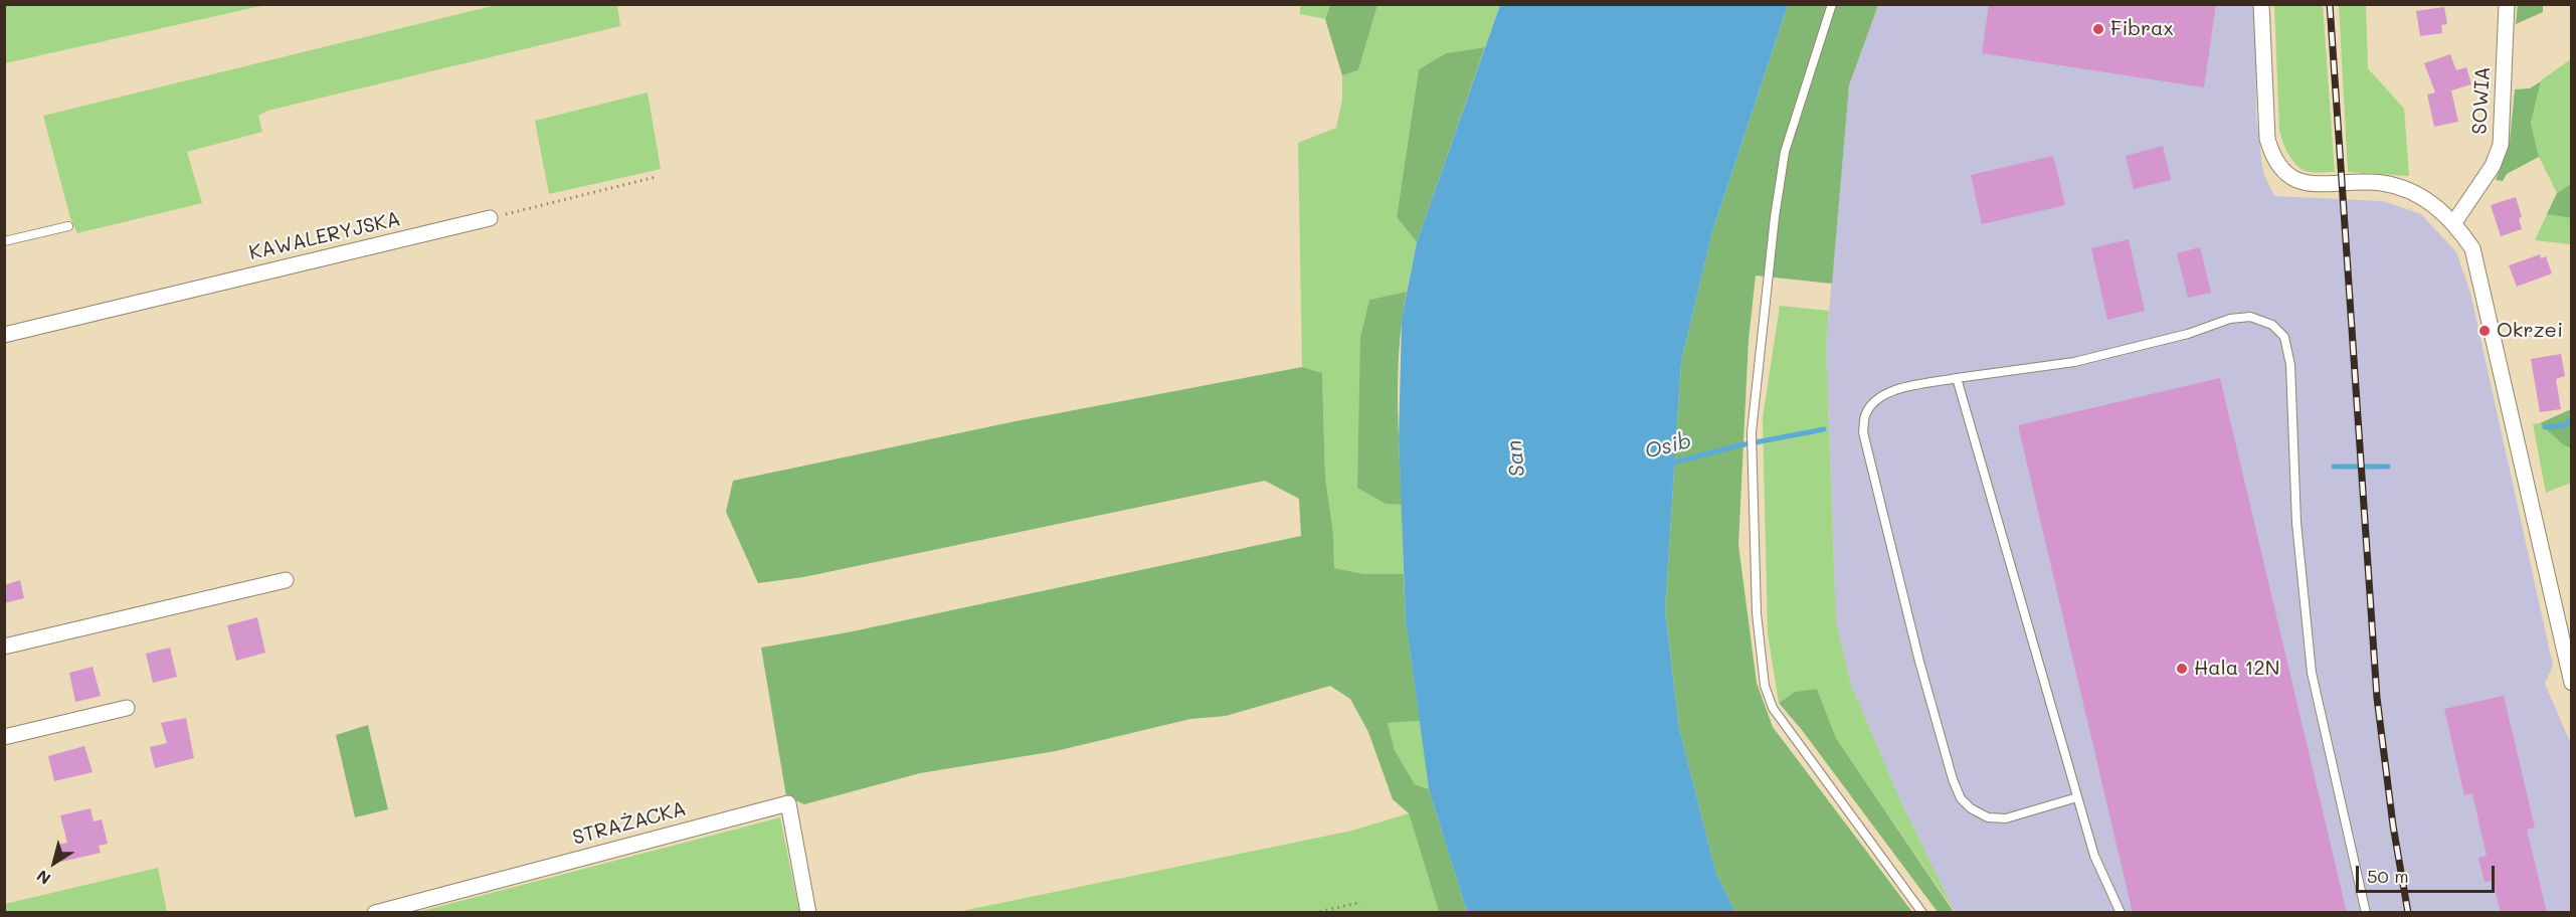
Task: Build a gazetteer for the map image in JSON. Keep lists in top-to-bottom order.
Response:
{
  "streets": {
    "street": ["SOWIA", "KAWALERYJSKA", "STRAŻACKA"]
  },
  "water": ["Osib", "San"],
  "places": ["Fibrax", "Okrzei", "Hala 12N"],
  "scale_bar": "50 m",
  "north": "bottom left"
}
